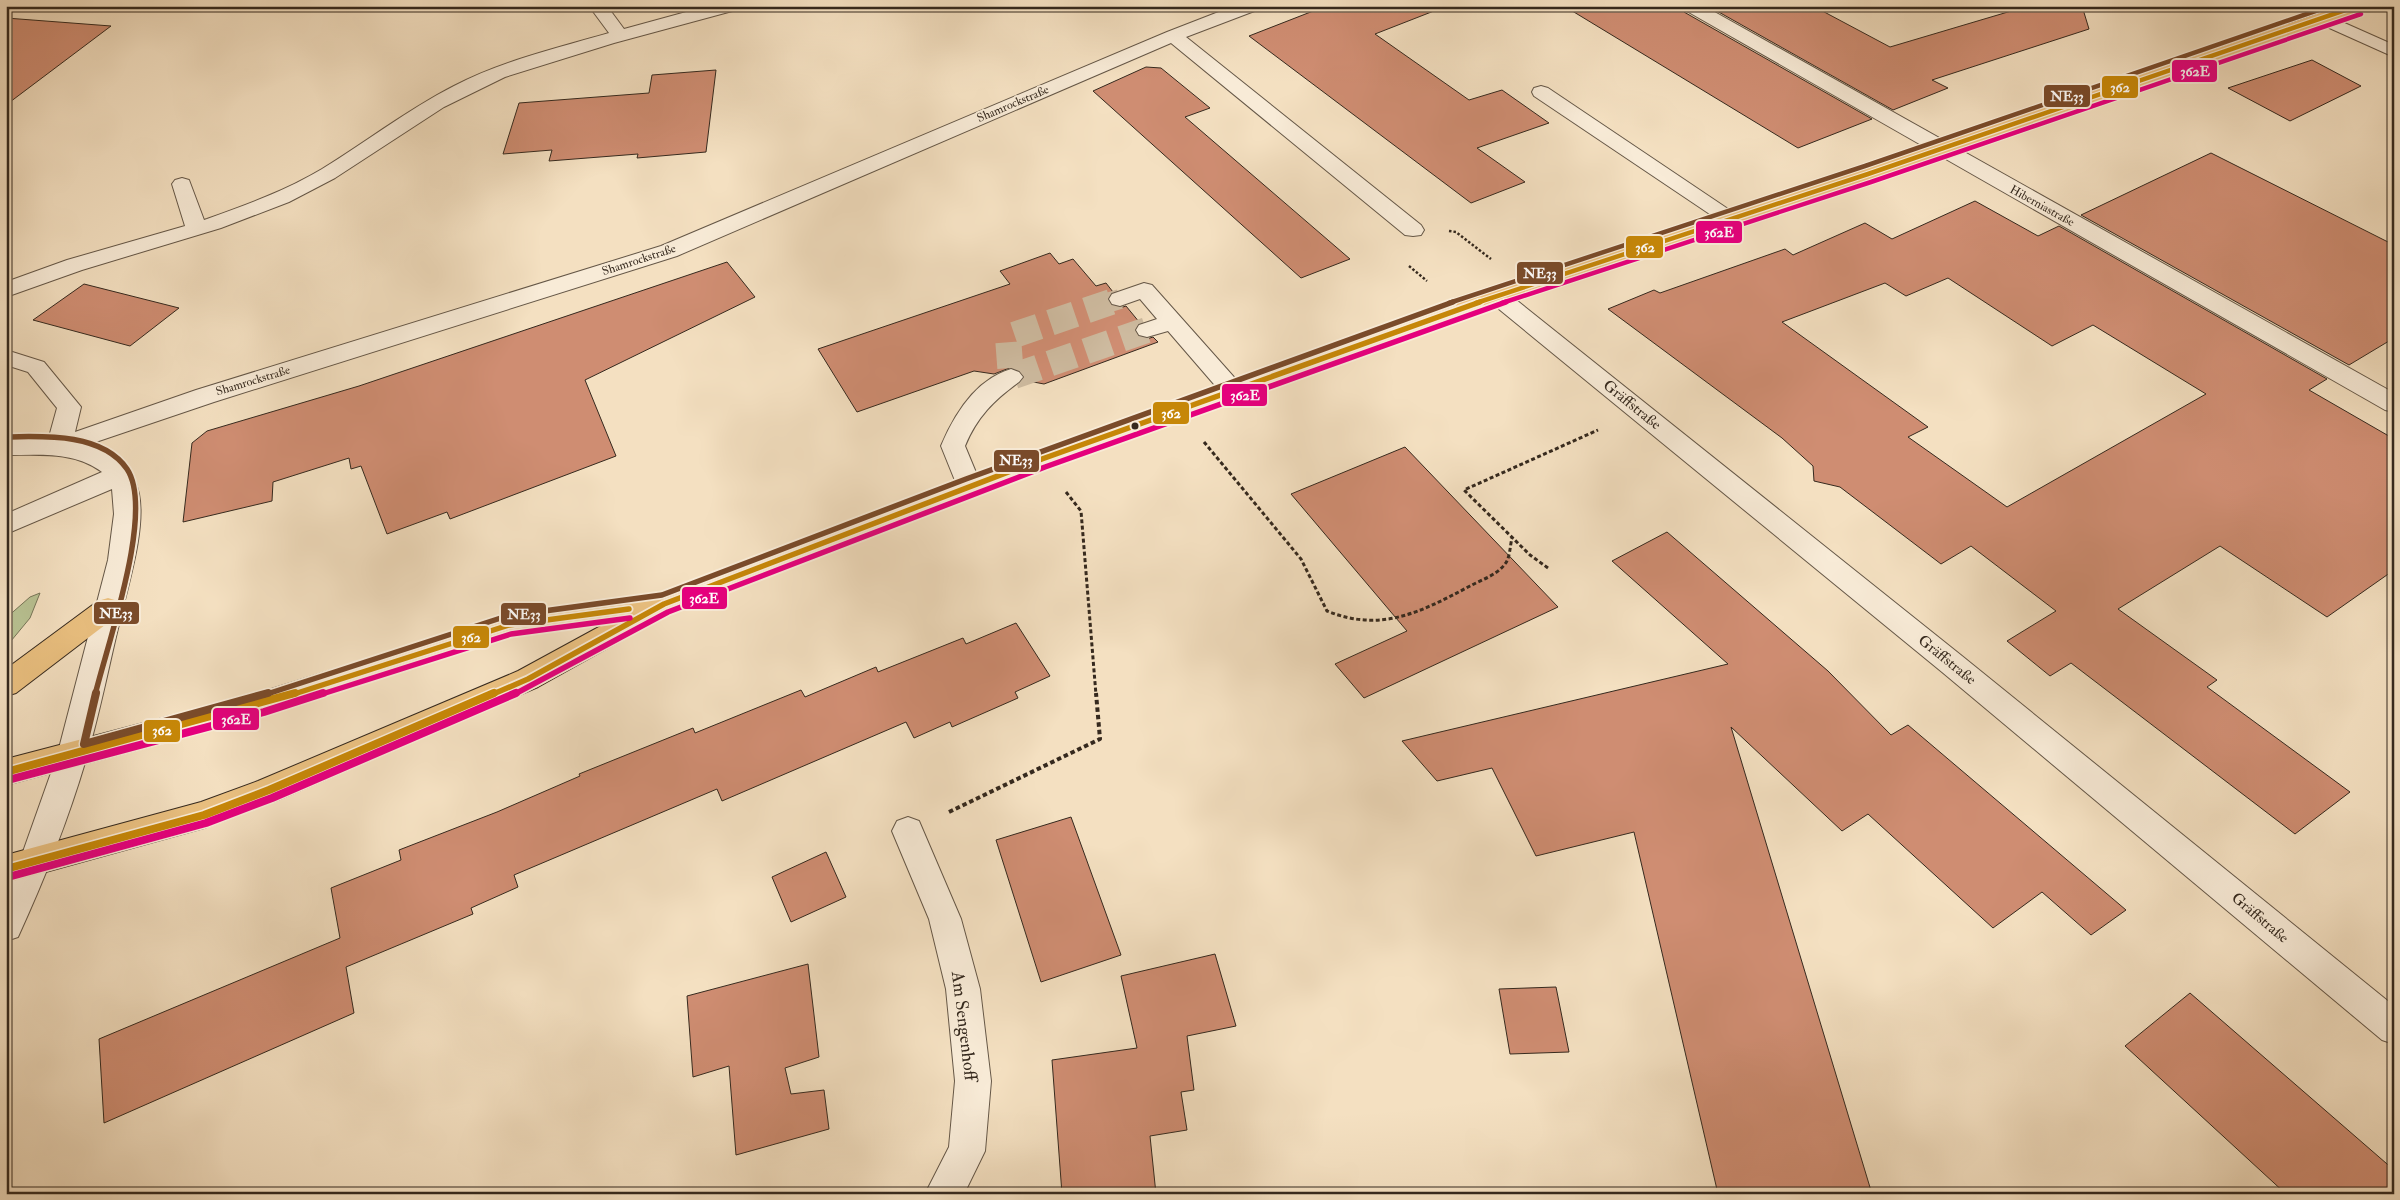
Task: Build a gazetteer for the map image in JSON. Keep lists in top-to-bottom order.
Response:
{
  "streets": {
    "street": [
      "Shamrockstraße",
      "Hiberniastraße",
      "Gräffstraße",
      "Am Sengenhoff"
    ]
  },
  "lines": ["transit line 362", "transit line NE33", "transit line 362E"]
}
